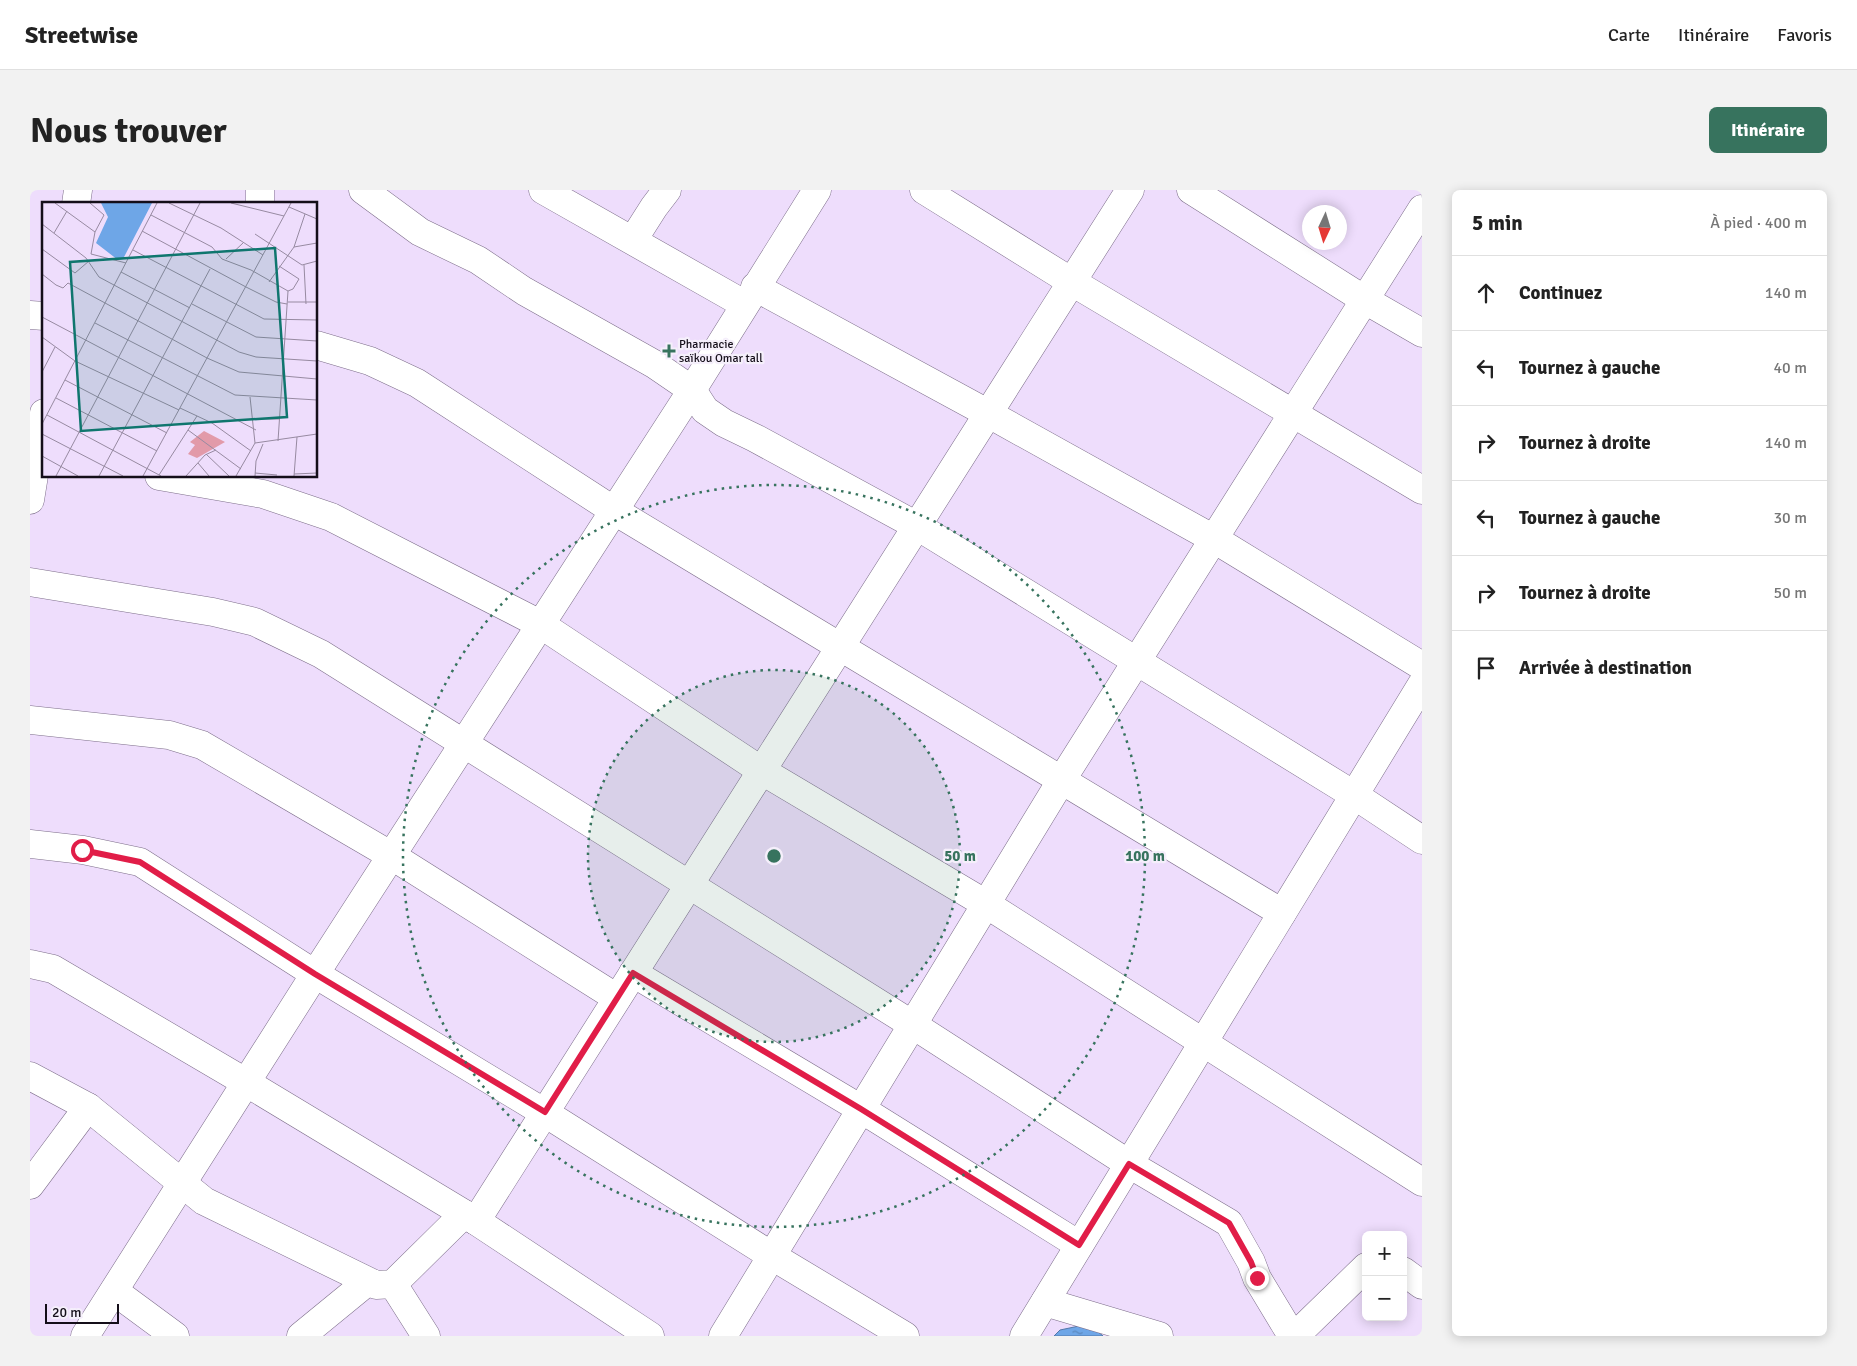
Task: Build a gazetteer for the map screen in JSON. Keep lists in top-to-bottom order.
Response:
{
  "places": {
    "health": ["Pharmacie saïkou Omar tall"]
  },
  "scale_bar": "20 m",
  "north": "bottom",
  "page": {
    "header": "Streetwise",
    "nav": ["Carte", "Itinéraire", "Favoris"],
    "buttons": "Itinéraire",
    "title": "Nous trouver",
    "heading": ["5 min", "À pied · 400 m"],
    "list": [
      ["Continuez", "140 m"],
      ["Tournez à gauche", "40 m"],
      ["Tournez à droite", "140 m"],
      ["Tournez à gauche", "30 m"],
      ["Tournez à droite", "50 m"],
      "Arrivée à destination"
    ],
    "map_buttons": ["+", "−"],
    "scale": "20 m"
  },
  "rings": ["50 m", "100 m"]
}
